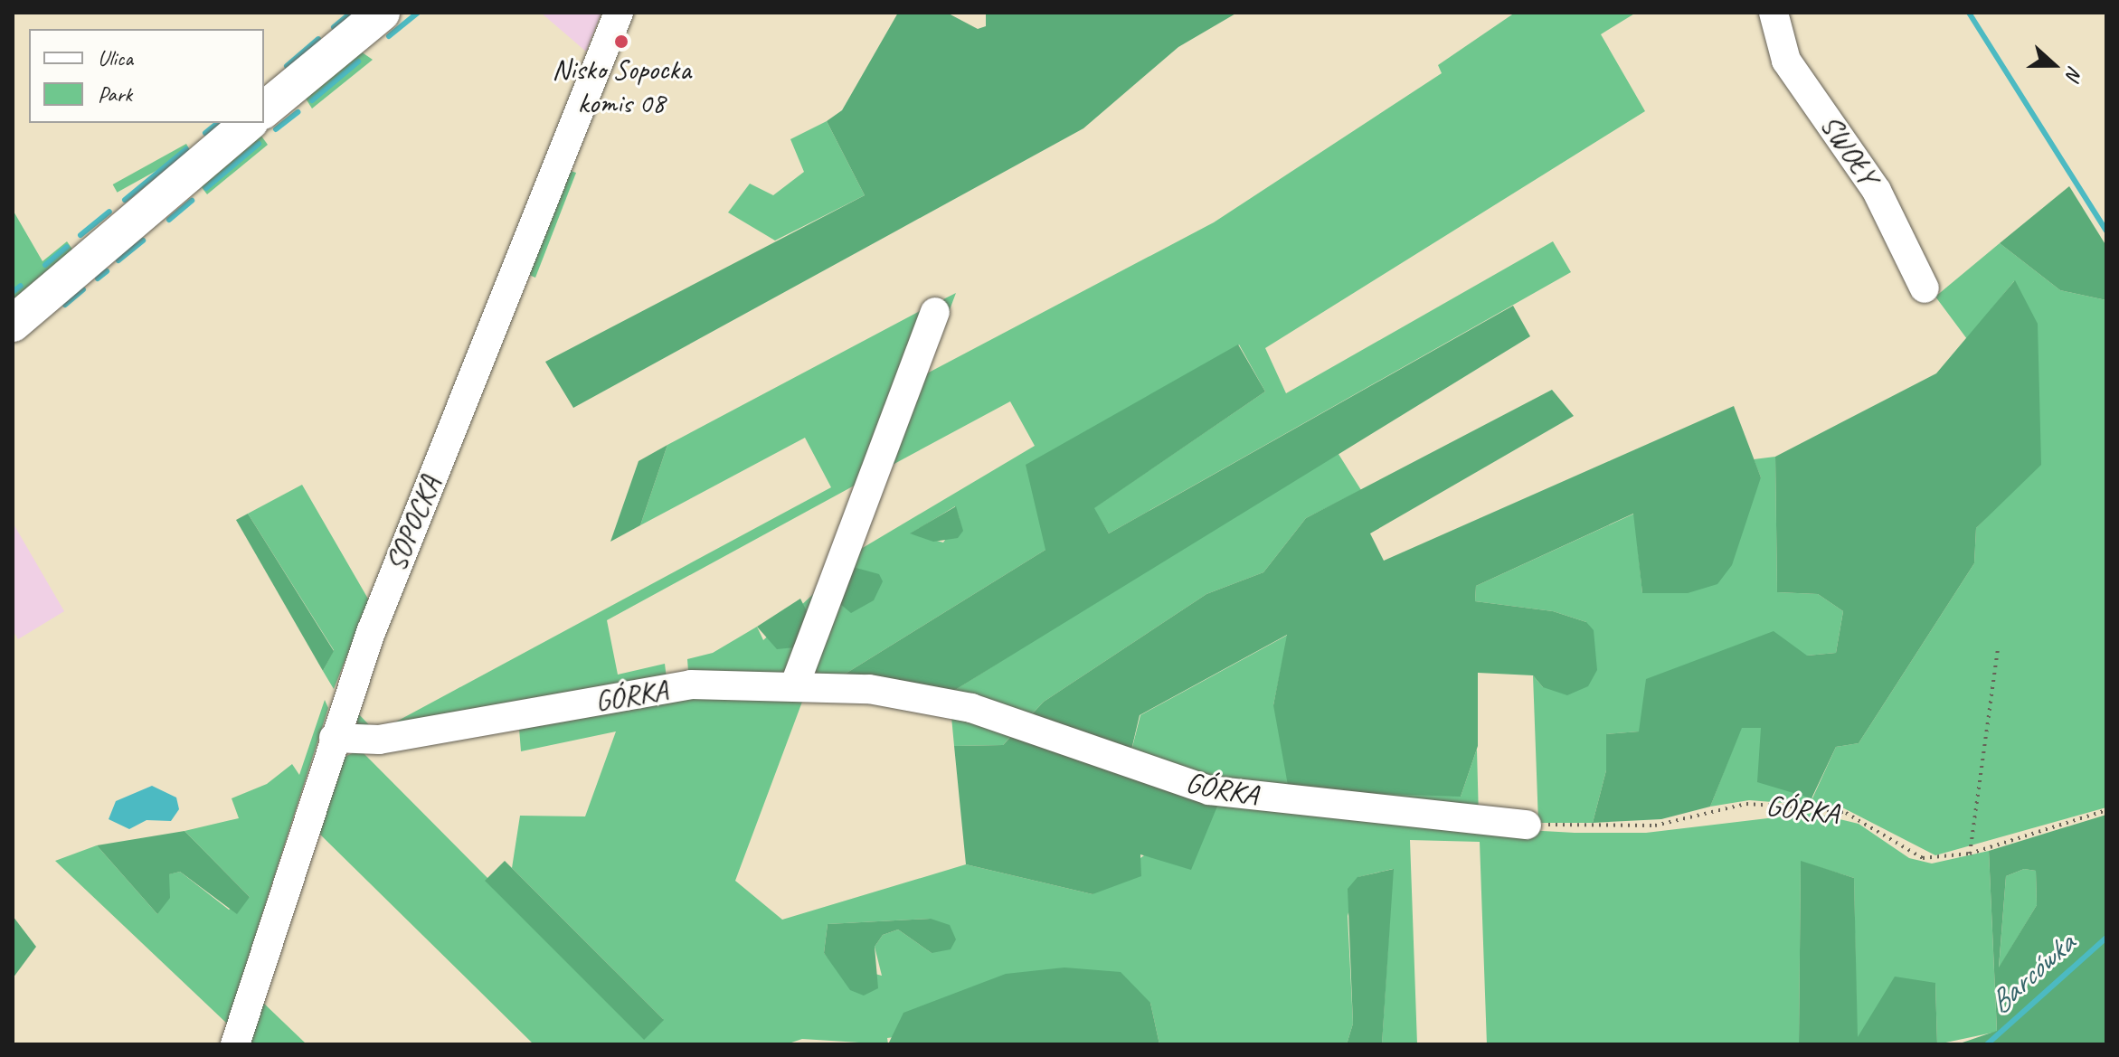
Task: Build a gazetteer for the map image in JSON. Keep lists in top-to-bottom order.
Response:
{
  "streets": {
    "street": ["SWOŁY", "SOPOCKA", "GÓRKA"]
  },
  "crossings": [
    ["SOPOCKA", "GÓRKA"]
  ],
  "water": ["Barcówka"],
  "places": ["Nisko Sopocka komis 08"],
  "legend": ["Ulica", "Park"],
  "north": "right"
}
